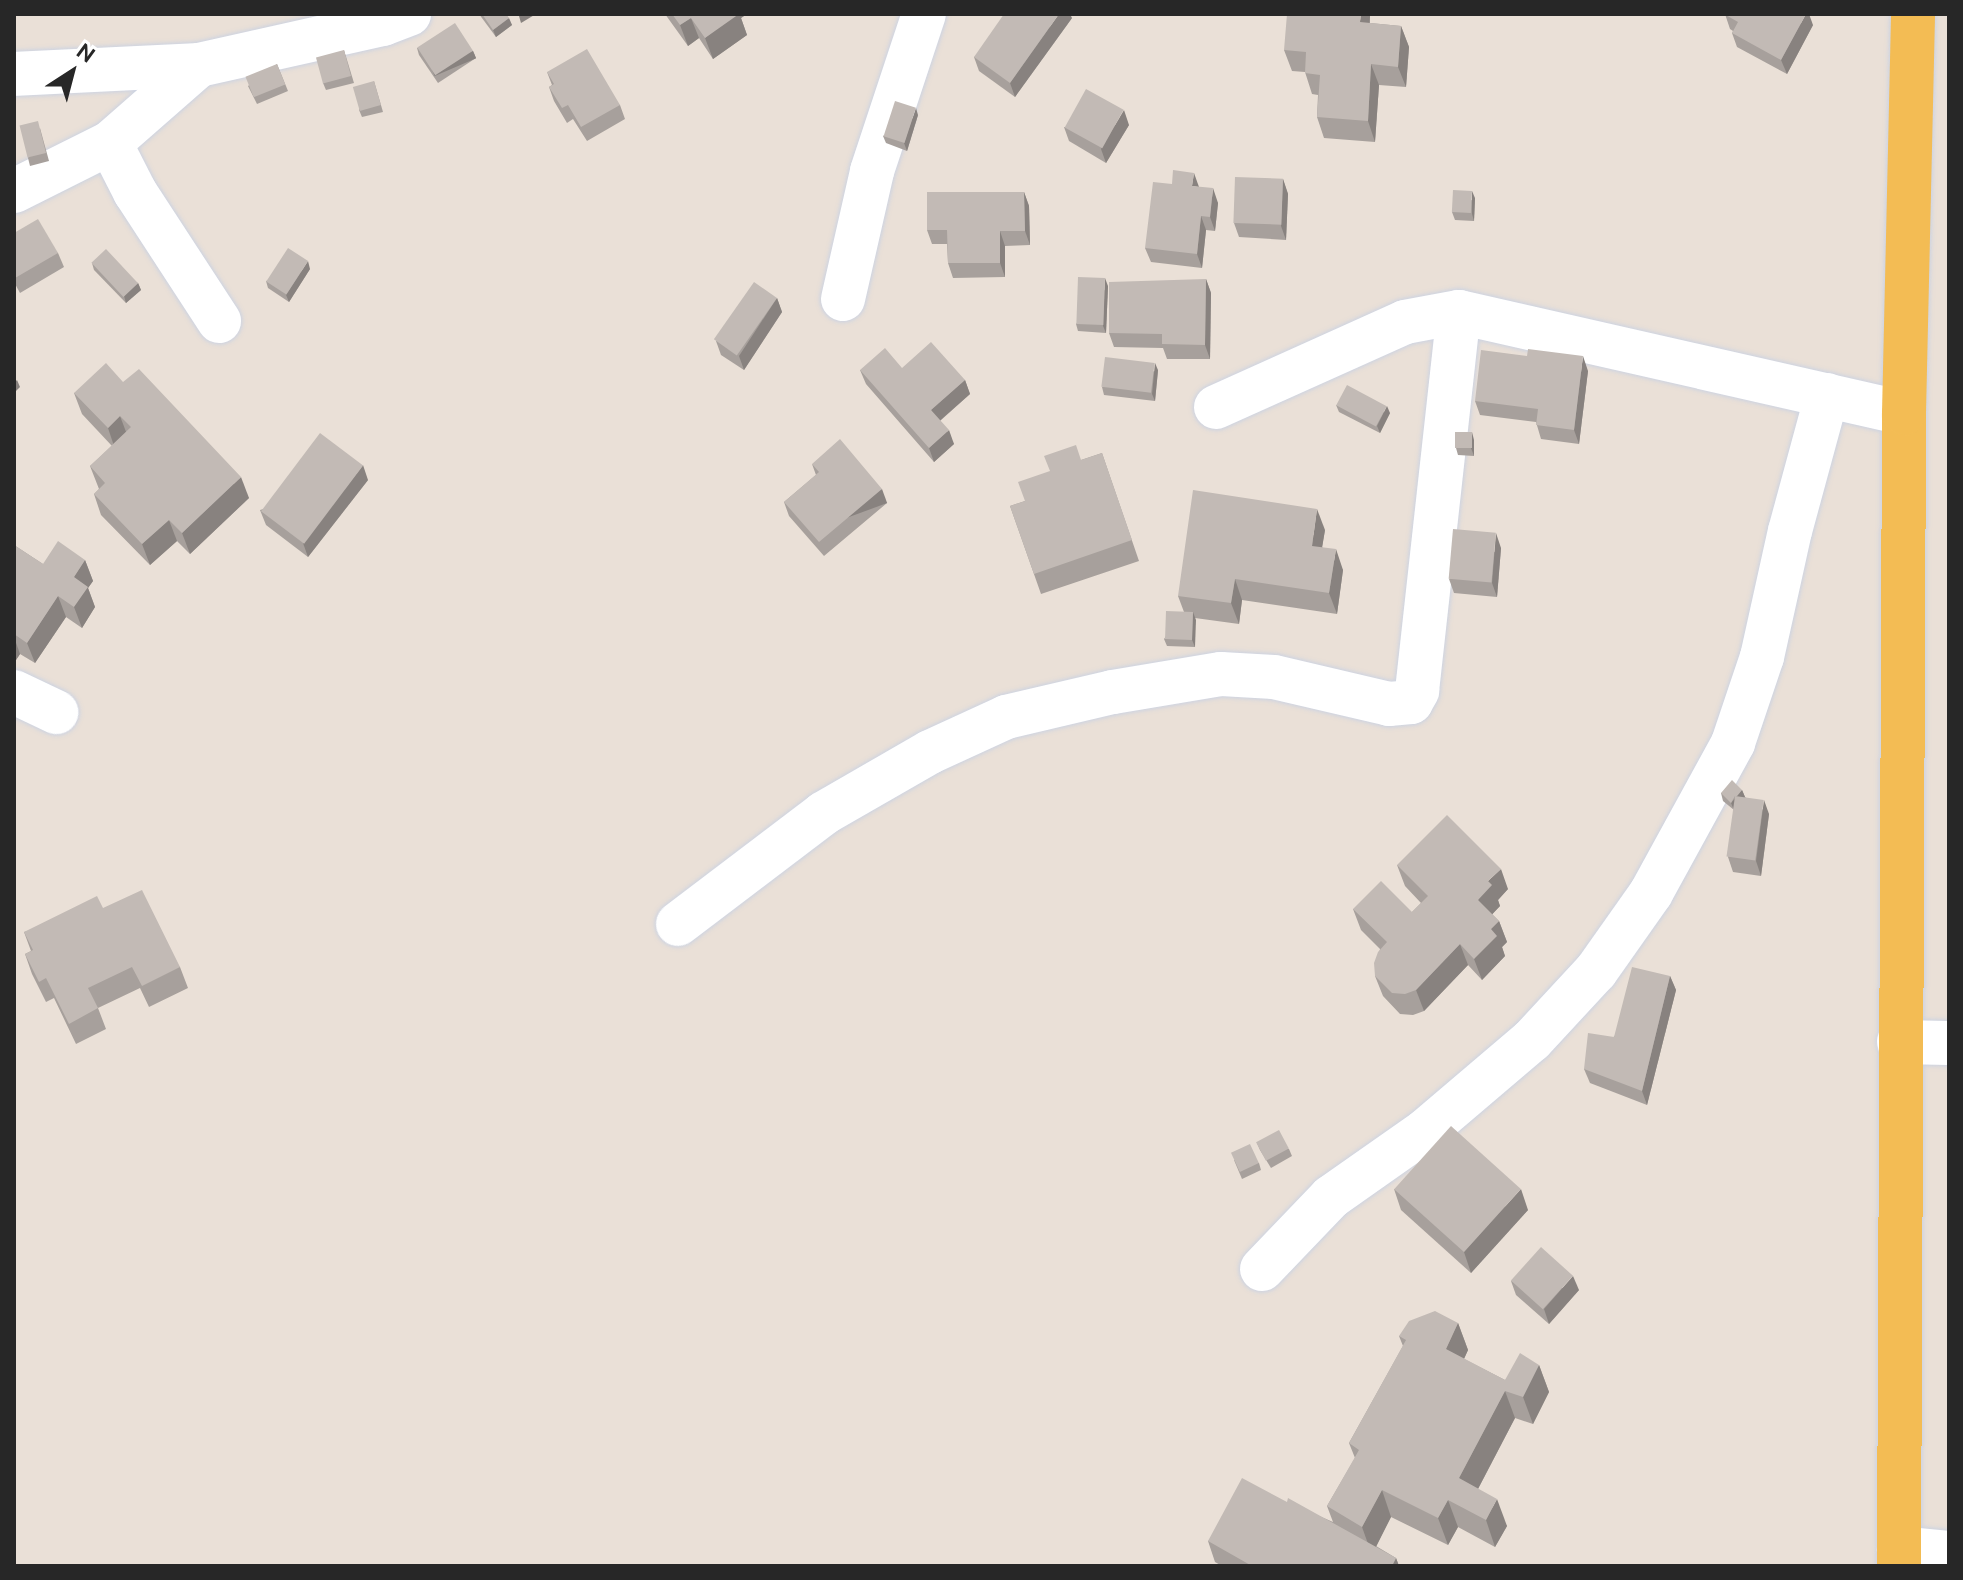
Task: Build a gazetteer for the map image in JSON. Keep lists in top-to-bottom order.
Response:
{
  "north": "top right"
}
